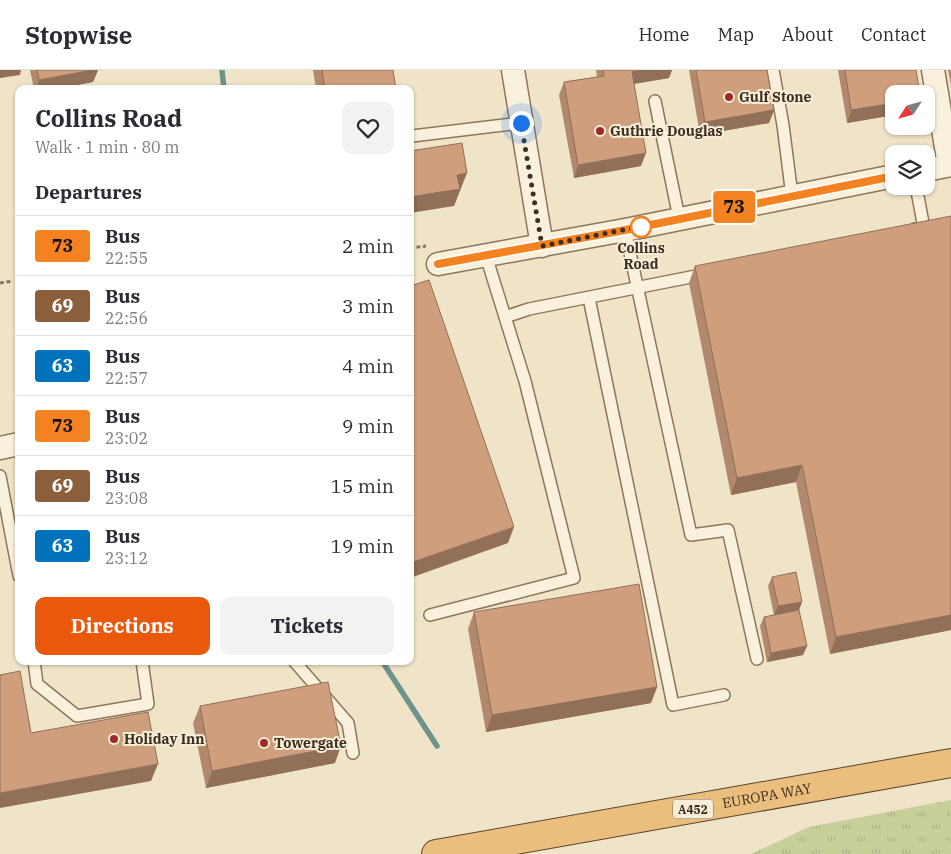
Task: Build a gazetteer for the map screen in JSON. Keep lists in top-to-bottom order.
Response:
{
  "streets": {
    "highway": ["EUROPA WAY", "A452"]
  },
  "places": [
    "Gulf Stone",
    "Guthrie Douglas",
    "Collins Road",
    "Holiday Inn",
    "Towergate"
  ],
  "lines": ["bus line 73"],
  "north": "bottom left",
  "page": {
    "header": "Stopwise",
    "nav": [
      "Home",
      "Map",
      "About",
      "Contact"
    ],
    "on_map": "73",
    "heading": [
      ["Collins Road", "Walk · 1 min · 80 m"],
      "Departures"
    ],
    "list": [
      {
        "mark": "73",
        "name": "Bus",
        "note": "22:55",
        "value": "2 min"
      },
      {
        "mark": "69",
        "name": "Bus",
        "note": "22:56",
        "value": "3 min"
      },
      {
        "mark": "63",
        "name": "Bus",
        "note": "22:57",
        "value": "4 min"
      },
      {
        "mark": "73",
        "name": "Bus",
        "note": "23:02",
        "value": "9 min"
      },
      {
        "mark": "69",
        "name": "Bus",
        "note": "23:08",
        "value": "15 min"
      },
      {
        "mark": "63",
        "name": "Bus",
        "note": "23:12",
        "value": "19 min"
      }
    ],
    "buttons": ["Directions", "Tickets"]
  }
}
